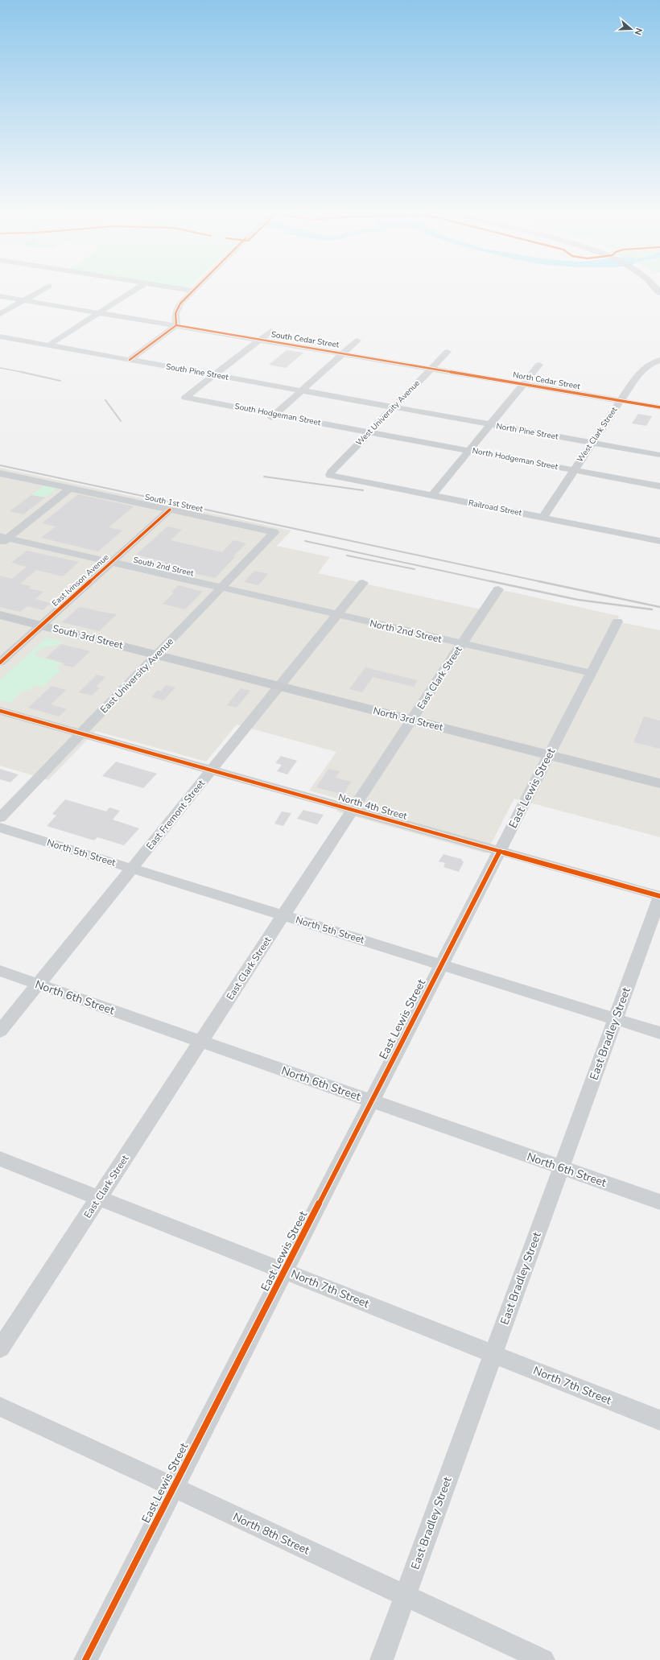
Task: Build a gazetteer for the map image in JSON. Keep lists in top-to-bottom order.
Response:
{
  "streets": {
    "main road": ["South 3rd Street", "North 3rd Street"],
    "street": [
      "South Cedar Street",
      "South Pine Street",
      "North Cedar Street",
      "West University Avenue",
      "South Hodgeman Street",
      "North Pine Street",
      "West Clark Street",
      "North Hodgeman Street",
      "South 1st Street",
      "Railroad Street",
      "South 2nd Street",
      "East Ivinson Avenue",
      "North 2nd Street",
      "East University Avenue",
      "East Clark Street",
      "East Lewis Street",
      "North 4th Street",
      "East Fremont Street",
      "North 5th Street",
      "North 6th Street",
      "East Bradley Street",
      "North 7th Street",
      "North 8th Street"
    ]
  },
  "crossings": [
    ["South Cedar Street", "North Cedar Street"],
    ["South Cedar Street", "West University Avenue"],
    ["South Pine Street", "West University Avenue"],
    ["South Pine Street", "South Hodgeman Street"],
    ["South Pine Street", "North Pine Street"],
    ["North Cedar Street", "West University Avenue"],
    ["North Cedar Street", "West Clark Street"],
    ["West University Avenue", "South Hodgeman Street"],
    ["West University Avenue", "North Pine Street"],
    ["West University Avenue", "North Hodgeman Street"],
    ["West University Avenue", "Railroad Street"],
    ["South Hodgeman Street", "North Hodgeman Street"],
    ["North Pine Street", "West Clark Street"],
    ["West Clark Street", "North Hodgeman Street"],
    ["West Clark Street", "Railroad Street"],
    ["South 1st Street", "East Ivinson Avenue"],
    ["South 1st Street", "East University Avenue"],
    ["South 2nd Street", "East Ivinson Avenue"],
    ["South 2nd Street", "North 2nd Street"],
    ["South 2nd Street", "East University Avenue"],
    ["East Ivinson Avenue", "South 3rd Street"],
    ["North 2nd Street", "East University Avenue"],
    ["North 2nd Street", "East Clark Street"],
    ["North 2nd Street", "East Lewis Street"],
    ["North 2nd Street", "East Fremont Street"],
    ["South 3rd Street", "East University Avenue"],
    ["South 3rd Street", "North 3rd Street"],
    ["East University Avenue", "North 3rd Street"],
    ["East University Avenue", "North 4th Street"],
    ["East Clark Street", "North 3rd Street"],
    ["East Clark Street", "North 4th Street"],
    ["East Clark Street", "North 5th Street"],
    ["East Clark Street", "North 6th Street"],
    ["East Clark Street", "North 7th Street"],
    ["North 3rd Street", "East Lewis Street"],
    ["North 3rd Street", "East Fremont Street"],
    ["East Lewis Street", "North 4th Street"],
    ["East Lewis Street", "North 5th Street"],
    ["East Lewis Street", "North 6th Street"],
    ["East Lewis Street", "North 7th Street"],
    ["East Lewis Street", "North 8th Street"],
    ["North 4th Street", "East Fremont Street"],
    ["North 4th Street", "East Bradley Street"],
    ["East Fremont Street", "North 5th Street"],
    ["East Fremont Street", "North 6th Street"],
    ["North 5th Street", "East Bradley Street"],
    ["North 6th Street", "East Bradley Street"],
    ["East Bradley Street", "North 7th Street"],
    ["East Bradley Street", "North 8th Street"]
  ],
  "north": "right"
}
